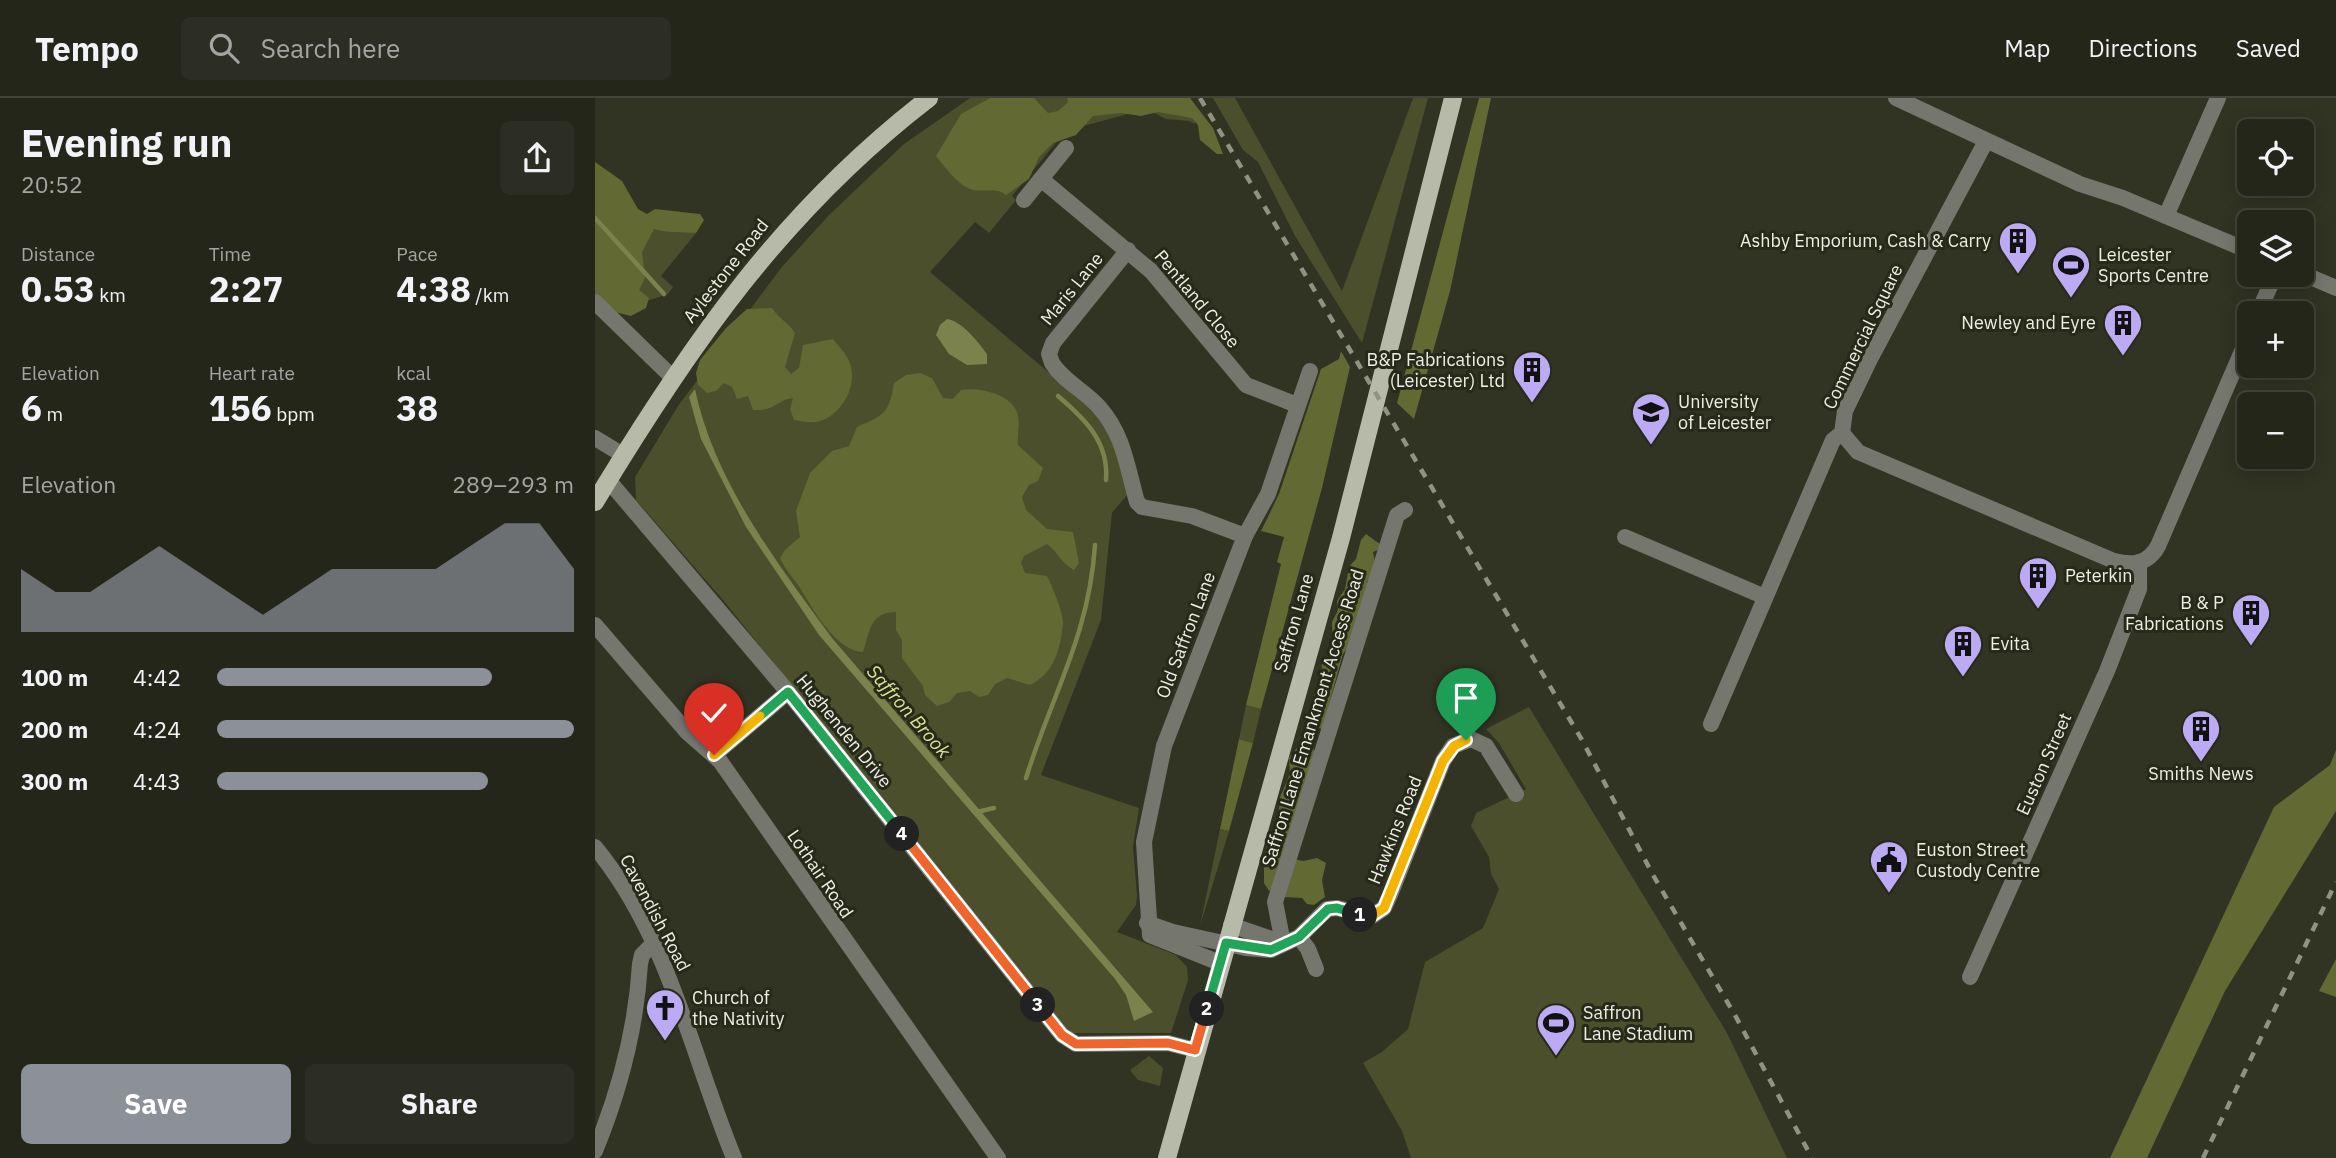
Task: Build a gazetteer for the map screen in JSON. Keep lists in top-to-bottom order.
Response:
{
  "streets": {
    "main road": ["Aylestone Road", "Saffron Lane"],
    "street": [
      "Maris Lane",
      "Pentland Close",
      "Commercial Square",
      "Old Saffron Lane",
      "Saffron Lane Emankment Access Road",
      "Hughenden Drive",
      "Euston Street",
      "Hawkins Road",
      "Lothair Road",
      "Cavendish Road"
    ]
  },
  "crossings": [
    ["Aylestone Road", "Hughenden Drive"],
    ["Maris Lane", "Pentland Close"],
    ["Maris Lane", "Old Saffron Lane"],
    ["Pentland Close", "Old Saffron Lane"],
    ["Commercial Square", "Euston Street"],
    ["Saffron Lane", "Hughenden Drive"],
    ["Saffron Lane Emankment Access Road", "Hawkins Road"]
  ],
  "water": ["Saffron Brook"],
  "places": {
    "building": [
      "Ashby Emporium, Cash & Carry",
      "Newley and Eyre",
      "B&P Fabrications (Leicester) Ltd",
      "Peterkin",
      "B & P Fabrications",
      "Evita",
      "Smiths News"
    ],
    "sports": ["Leicester Sports Centre", "Saffron Lane Stadium"],
    "school or university": ["University of Leicester"],
    "public building": ["Euston Street Custody Centre"],
    "church": ["Church of the Nativity"]
  },
  "page": {
    "header": "Tempo",
    "search": "Search here",
    "nav": ["Map", "Directions", "Saved"],
    "heading": ["Evening run", "20:52"],
    "map_buttons": ["+", "−"],
    "stats": [
      ["Distance", "0.53 km"],
      ["Time", "2:27"],
      ["Pace", "4:38 /km"],
      ["Elevation", "6 m"],
      ["Heart rate", "156 bpm"],
      ["kcal", "38"]
    ],
    "chart": ["Elevation", "289–293 m"],
    "list": [
      {
        "name": "100 m",
        "note": "4:42"
      },
      {
        "name": "200 m",
        "note": "4:24"
      },
      {
        "name": "300 m",
        "note": "4:43"
      }
    ],
    "pins": [
      "4",
      "1",
      "3",
      "2"
    ],
    "buttons": ["Save", "Share"]
  }
}
